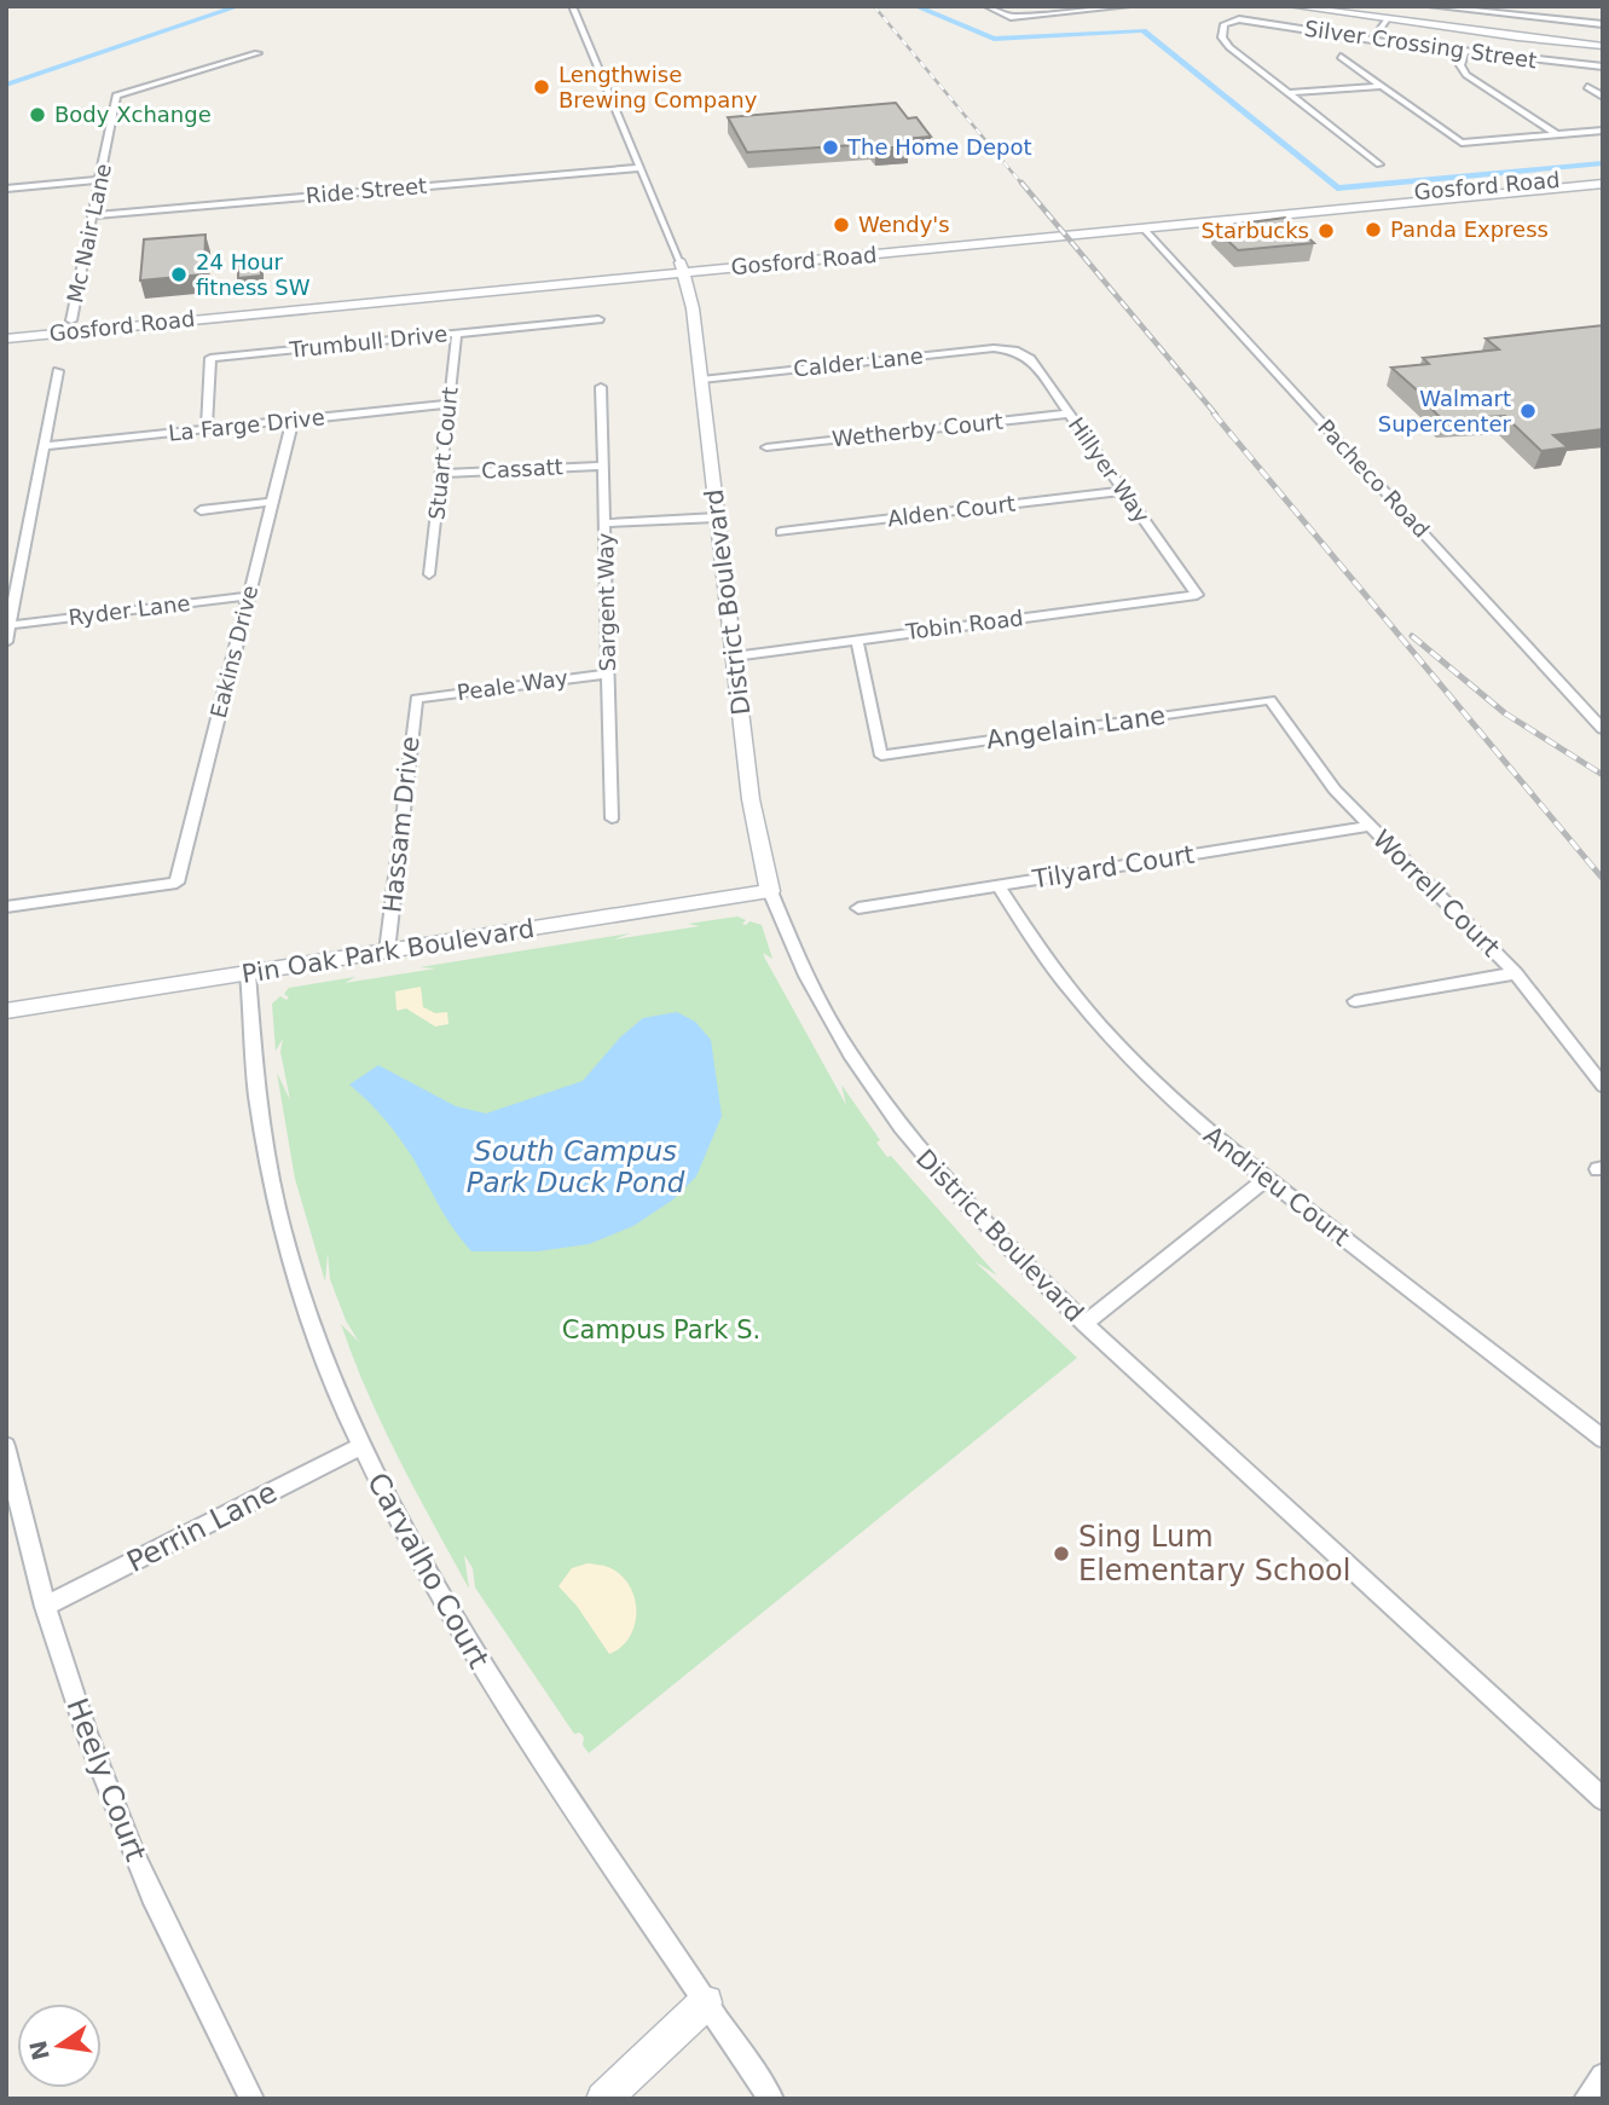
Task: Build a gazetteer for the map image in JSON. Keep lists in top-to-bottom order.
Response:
{
  "streets": {
    "main road": ["Gosford Road", "District Boulevard", "Pin Oak Park Boulevard"],
    "street": [
      "Silver Crossing Street",
      "Ride Street",
      "Mc Nair Lane",
      "Trumbull Drive",
      "Calder Lane",
      "La Farge Drive",
      "Wetherby Court",
      "Stuart Court",
      "Cassatt",
      "Hillyer Way",
      "Pacheco Road",
      "Alden Court",
      "Sargent Way",
      "Ryder Lane",
      "Tobin Road",
      "Eakins Drive",
      "Peale Way",
      "Angelain Lane",
      "Hassam Drive",
      "Tilyard Court",
      "Worrell Court",
      "Andrieu Court",
      "Perrin Lane",
      "Carvalho Court",
      "Heely Court"
    ]
  },
  "crossings": [
    ["Gosford Road", "Mc Nair Lane"],
    ["Gosford Road", "Pacheco Road"],
    ["Gosford Road", "District Boulevard"],
    ["Ride Street", "Mc Nair Lane"],
    ["Ride Street", "District Boulevard"],
    ["Trumbull Drive", "La Farge Drive"],
    ["Trumbull Drive", "Stuart Court"],
    ["Calder Lane", "Hillyer Way"],
    ["Calder Lane", "District Boulevard"],
    ["La Farge Drive", "Stuart Court"],
    ["La Farge Drive", "Eakins Drive"],
    ["Wetherby Court", "Hillyer Way"],
    ["Stuart Court", "Cassatt"],
    ["Cassatt", "Sargent Way"],
    ["Hillyer Way", "Alden Court"],
    ["Hillyer Way", "Tobin Road"],
    ["Sargent Way", "Peale Way"],
    ["District Boulevard", "Tobin Road"],
    ["District Boulevard", "Pin Oak Park Boulevard"],
    ["Ryder Lane", "Eakins Drive"],
    ["Tobin Road", "Angelain Lane"],
    ["Peale Way", "Hassam Drive"],
    ["Angelain Lane", "Worrell Court"],
    ["Hassam Drive", "Pin Oak Park Boulevard"],
    ["Tilyard Court", "Worrell Court"],
    ["Tilyard Court", "Andrieu Court"],
    ["Pin Oak Park Boulevard", "Carvalho Court"],
    ["Perrin Lane", "Carvalho Court"],
    ["Perrin Lane", "Heely Court"]
  ],
  "water": ["South Campus Park Duck Pond"],
  "parks": ["Campus Park S."],
  "places": [
    "Lengthwise Brewing Company",
    "Body Xchange",
    "The Home Depot",
    "Wendy's",
    "Panda Express",
    "Starbucks",
    "24 Hour fitness SW",
    "Walmart Supercenter",
    "Sing Lum Elementary School"
  ],
  "north": "left"
}
